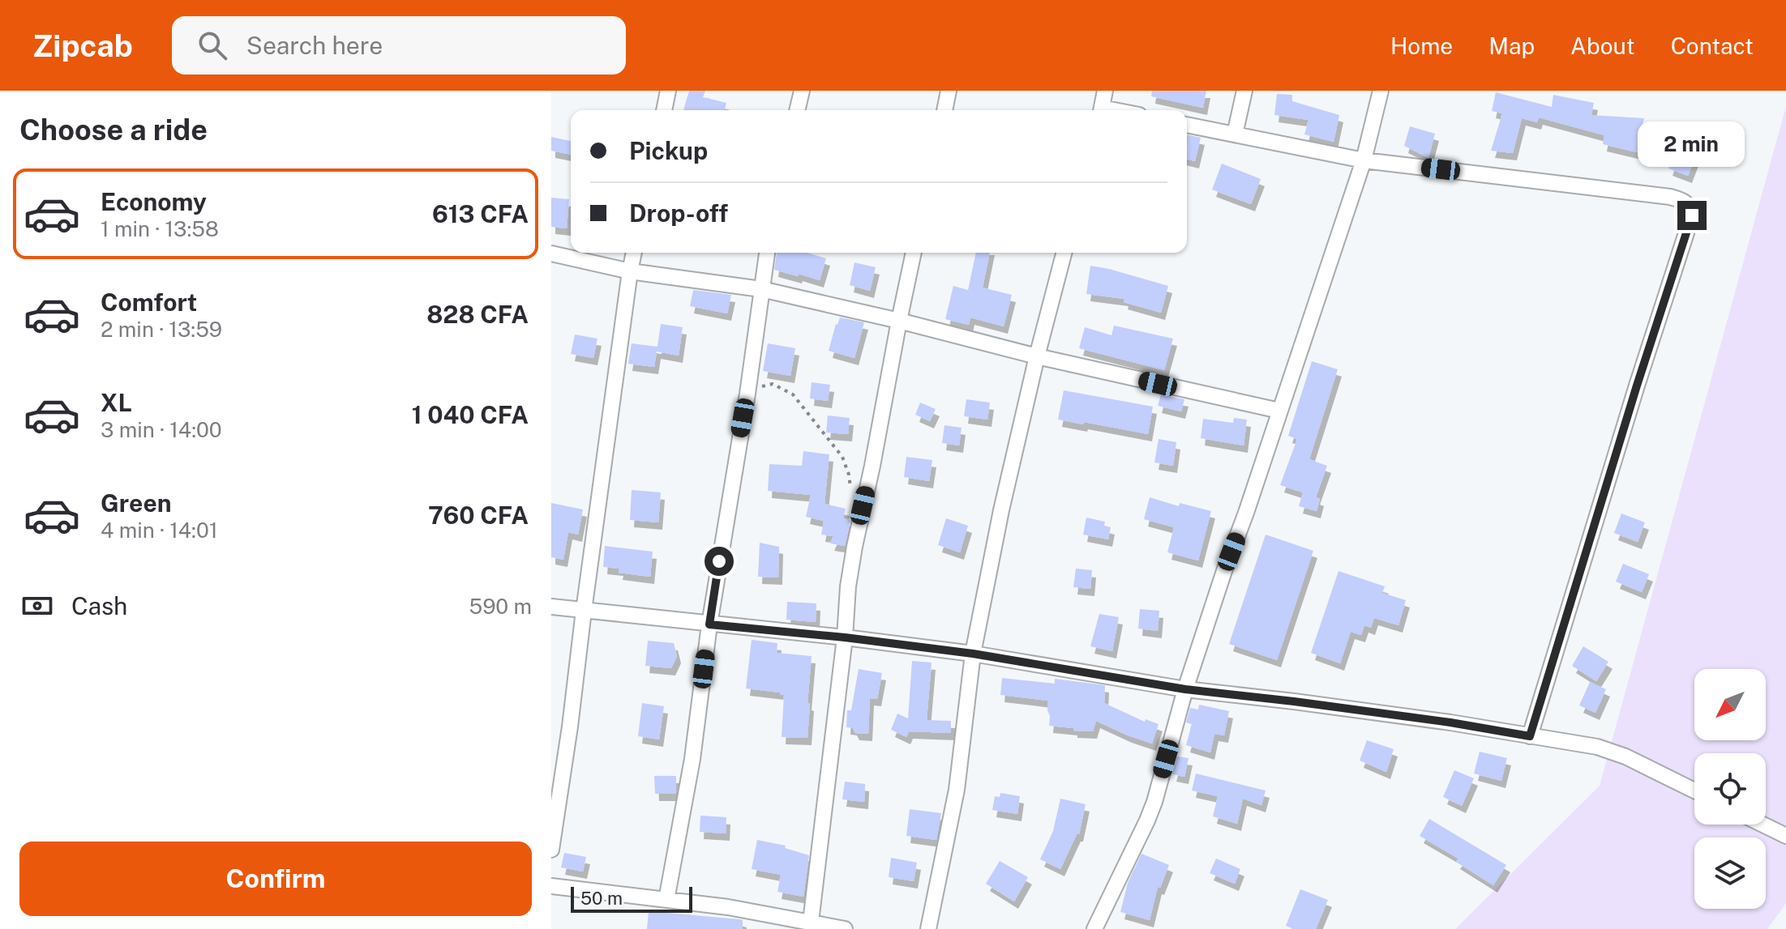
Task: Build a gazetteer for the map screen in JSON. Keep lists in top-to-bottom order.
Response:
{
  "scale_bar": "50 m",
  "north": "bottom left",
  "page": {
    "header": "Zipcab",
    "search": "Search here",
    "nav": [
      "Home",
      "Map",
      "About",
      "Contact"
    ],
    "heading": "Choose a ride",
    "banner": ["Pickup", "Drop-off"],
    "bubble": "2 min",
    "list": [
      {
        "name": "Economy",
        "note": "1 min · 13:58",
        "value": "613 CFA"
      },
      {
        "name": "Comfort",
        "note": "2 min · 13:59",
        "value": "828 CFA"
      },
      {
        "name": "XL",
        "note": "3 min · 14:00",
        "value": "1 040 CFA"
      },
      {
        "name": "Green",
        "note": "4 min · 14:01",
        "value": "760 CFA"
      }
    ],
    "pay": ["Cash", "590 m"],
    "buttons": "Confirm",
    "scale": "50 m"
  }
}
